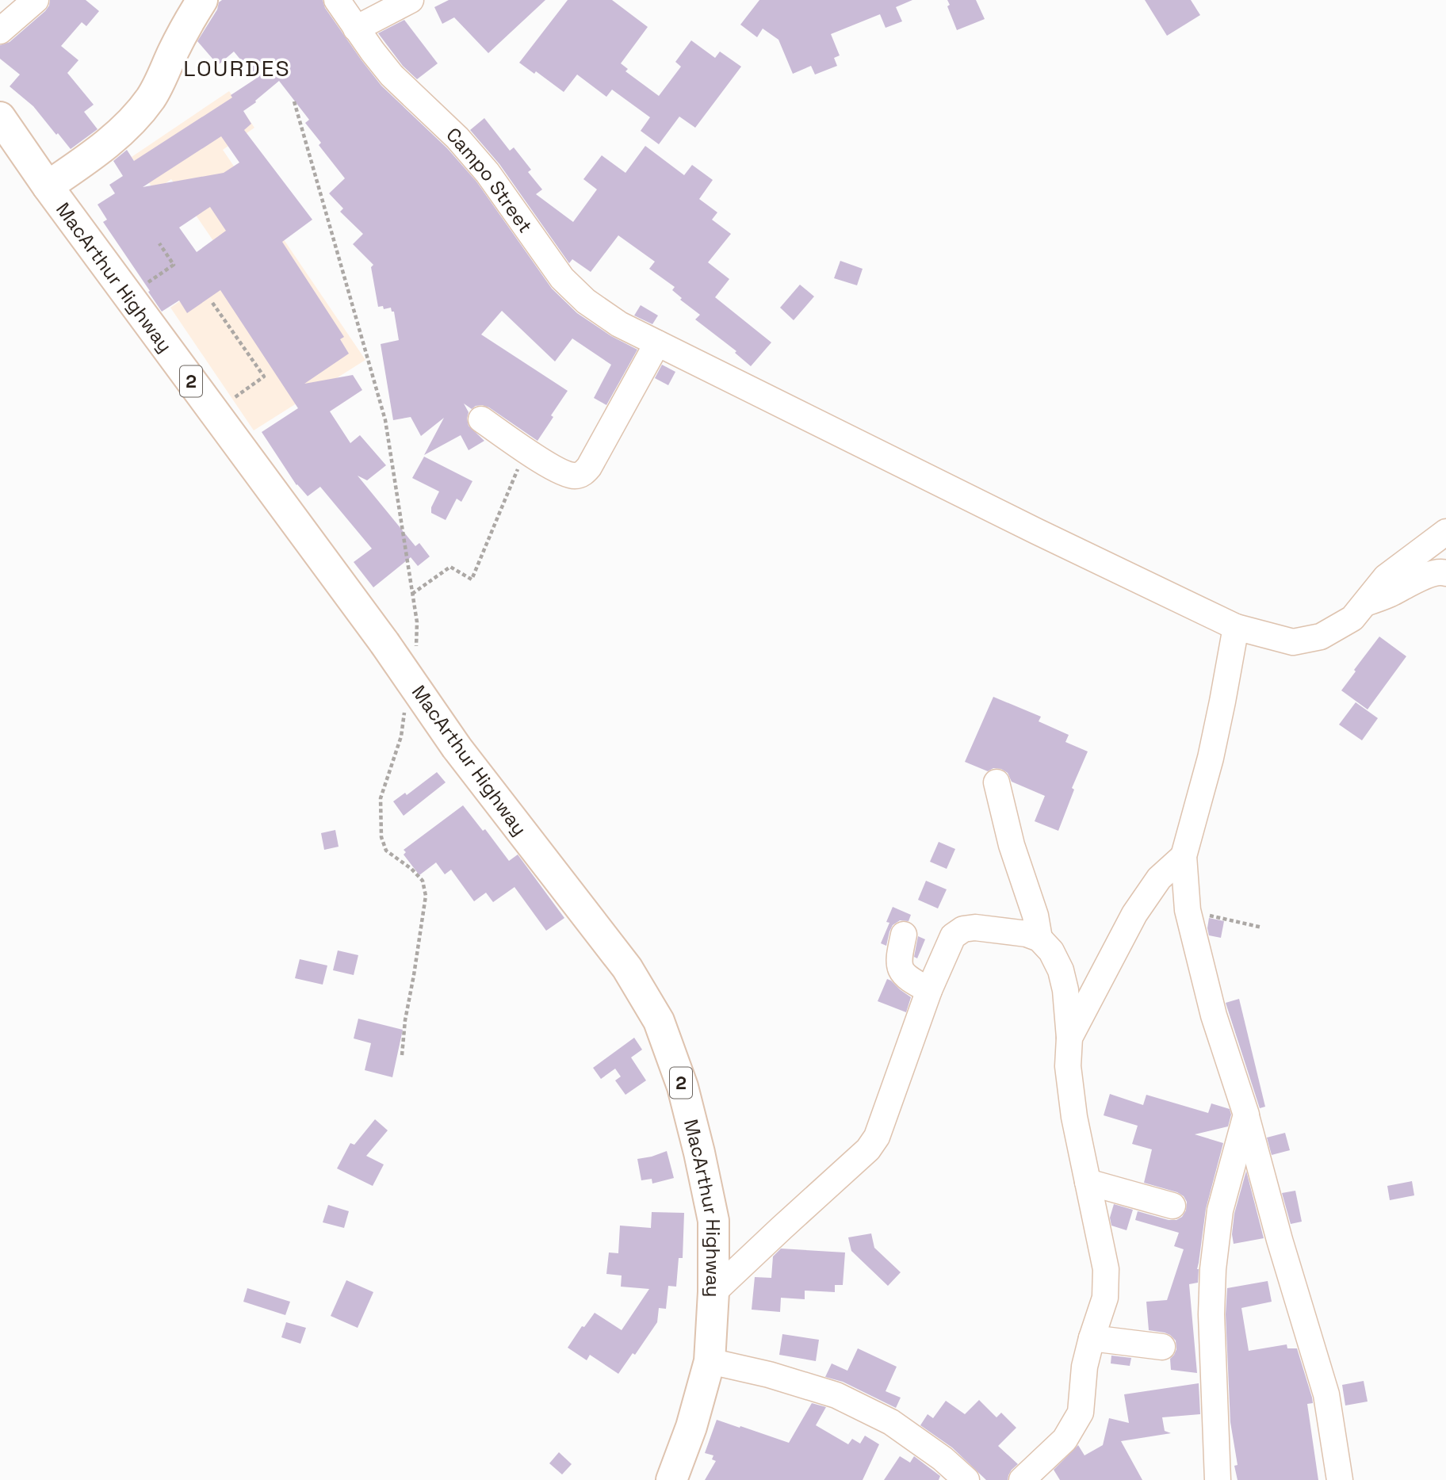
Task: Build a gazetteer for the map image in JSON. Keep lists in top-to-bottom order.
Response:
{
  "streets": {
    "main road": ["MacArthur Highway", "2"],
    "street": ["Campo Street"]
  },
  "districts": ["LOURDES"]
}
